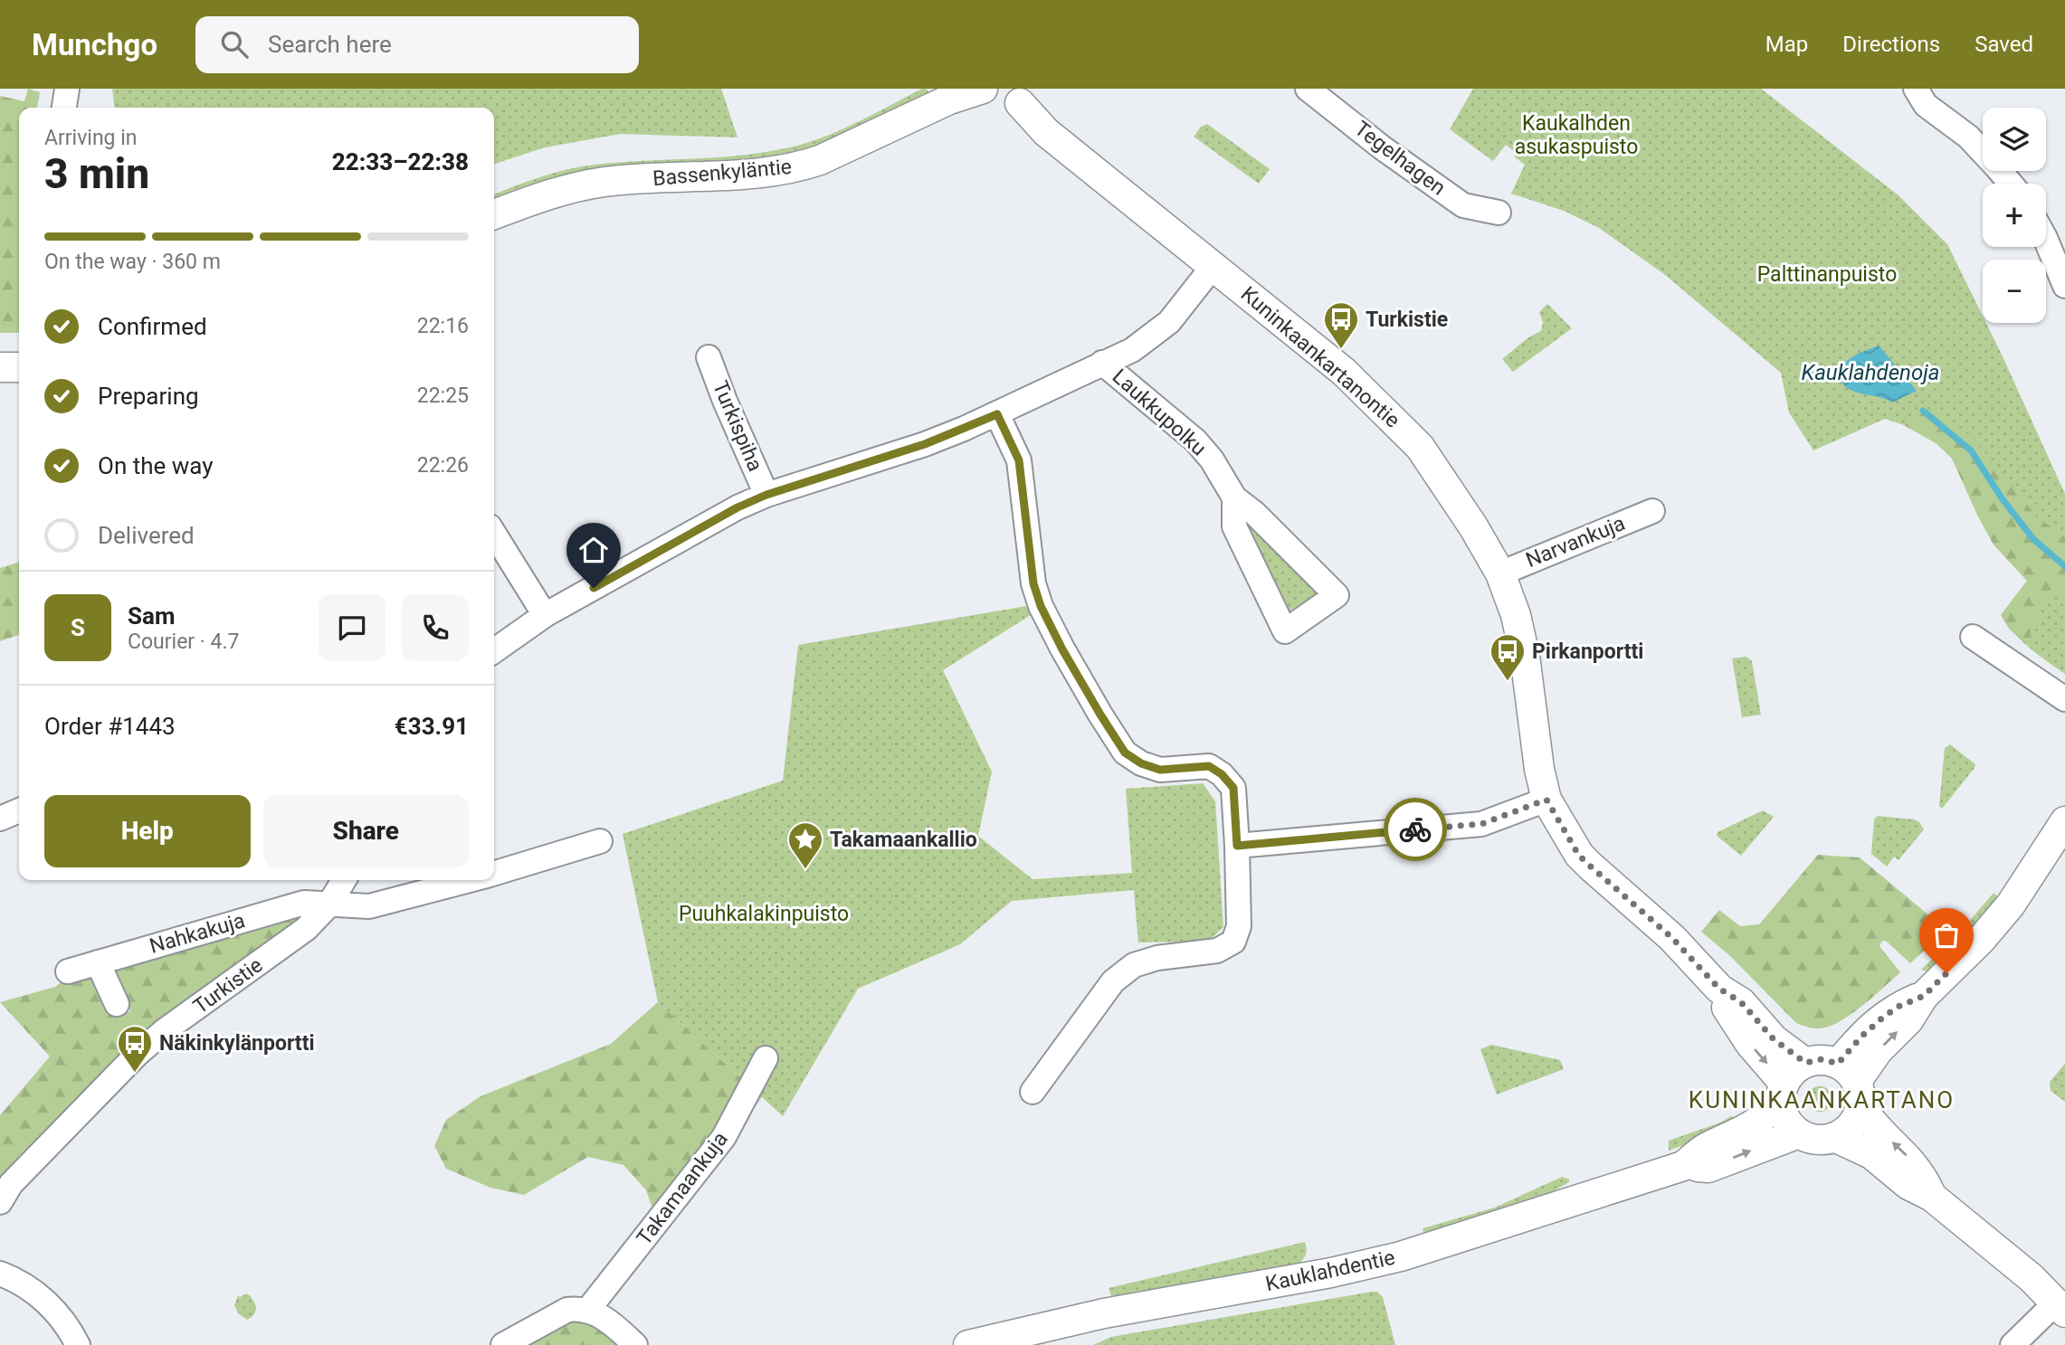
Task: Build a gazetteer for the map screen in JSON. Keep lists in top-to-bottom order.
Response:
{
  "streets": {
    "street": [
      "Tegelhagen",
      "Bassenkyläntie",
      "Kuninkaankartanontie",
      "Laukkupolku",
      "Turkispiha",
      "Narvankuja",
      "Nahkakuja",
      "Turkistie",
      "Takamaankuja",
      "Kauklahdentie"
    ]
  },
  "crossings": [
    ["Kuninkaankartanontie", "Narvankuja"],
    ["Kuninkaankartanontie", "Kauklahdentie"],
    ["Nahkakuja", "Turkistie"]
  ],
  "districts": ["KUNINKAANKARTANO"],
  "water": ["Kauklahdenoja"],
  "parks": ["Kaukalhden asukaspuisto", "Palttinanpuisto", "Puuhkalakinpuisto"],
  "places": {
    "bus stop": ["Turkistie", "Pirkanportti", "Näkinkylänportti"],
    "place": ["Takamaankallio"]
  },
  "page": {
    "header": "Munchgo",
    "search": "Search here",
    "nav": ["Map", "Directions", "Saved"],
    "map_buttons": ["+", "−"],
    "heading": ["3 min", "Arriving in", "22:33–22:38"],
    "panel": [
      "Sam",
      "Courier · 4.7",
      "Order #1443",
      "€33.91"
    ],
    "bar": "On the way · 360 m",
    "list": [
      ["Confirmed", "22:16"],
      ["Preparing", "22:25"],
      ["On the way", "22:26"],
      "Delivered"
    ],
    "round": "S",
    "buttons": ["Help", "Share"]
  }
}
